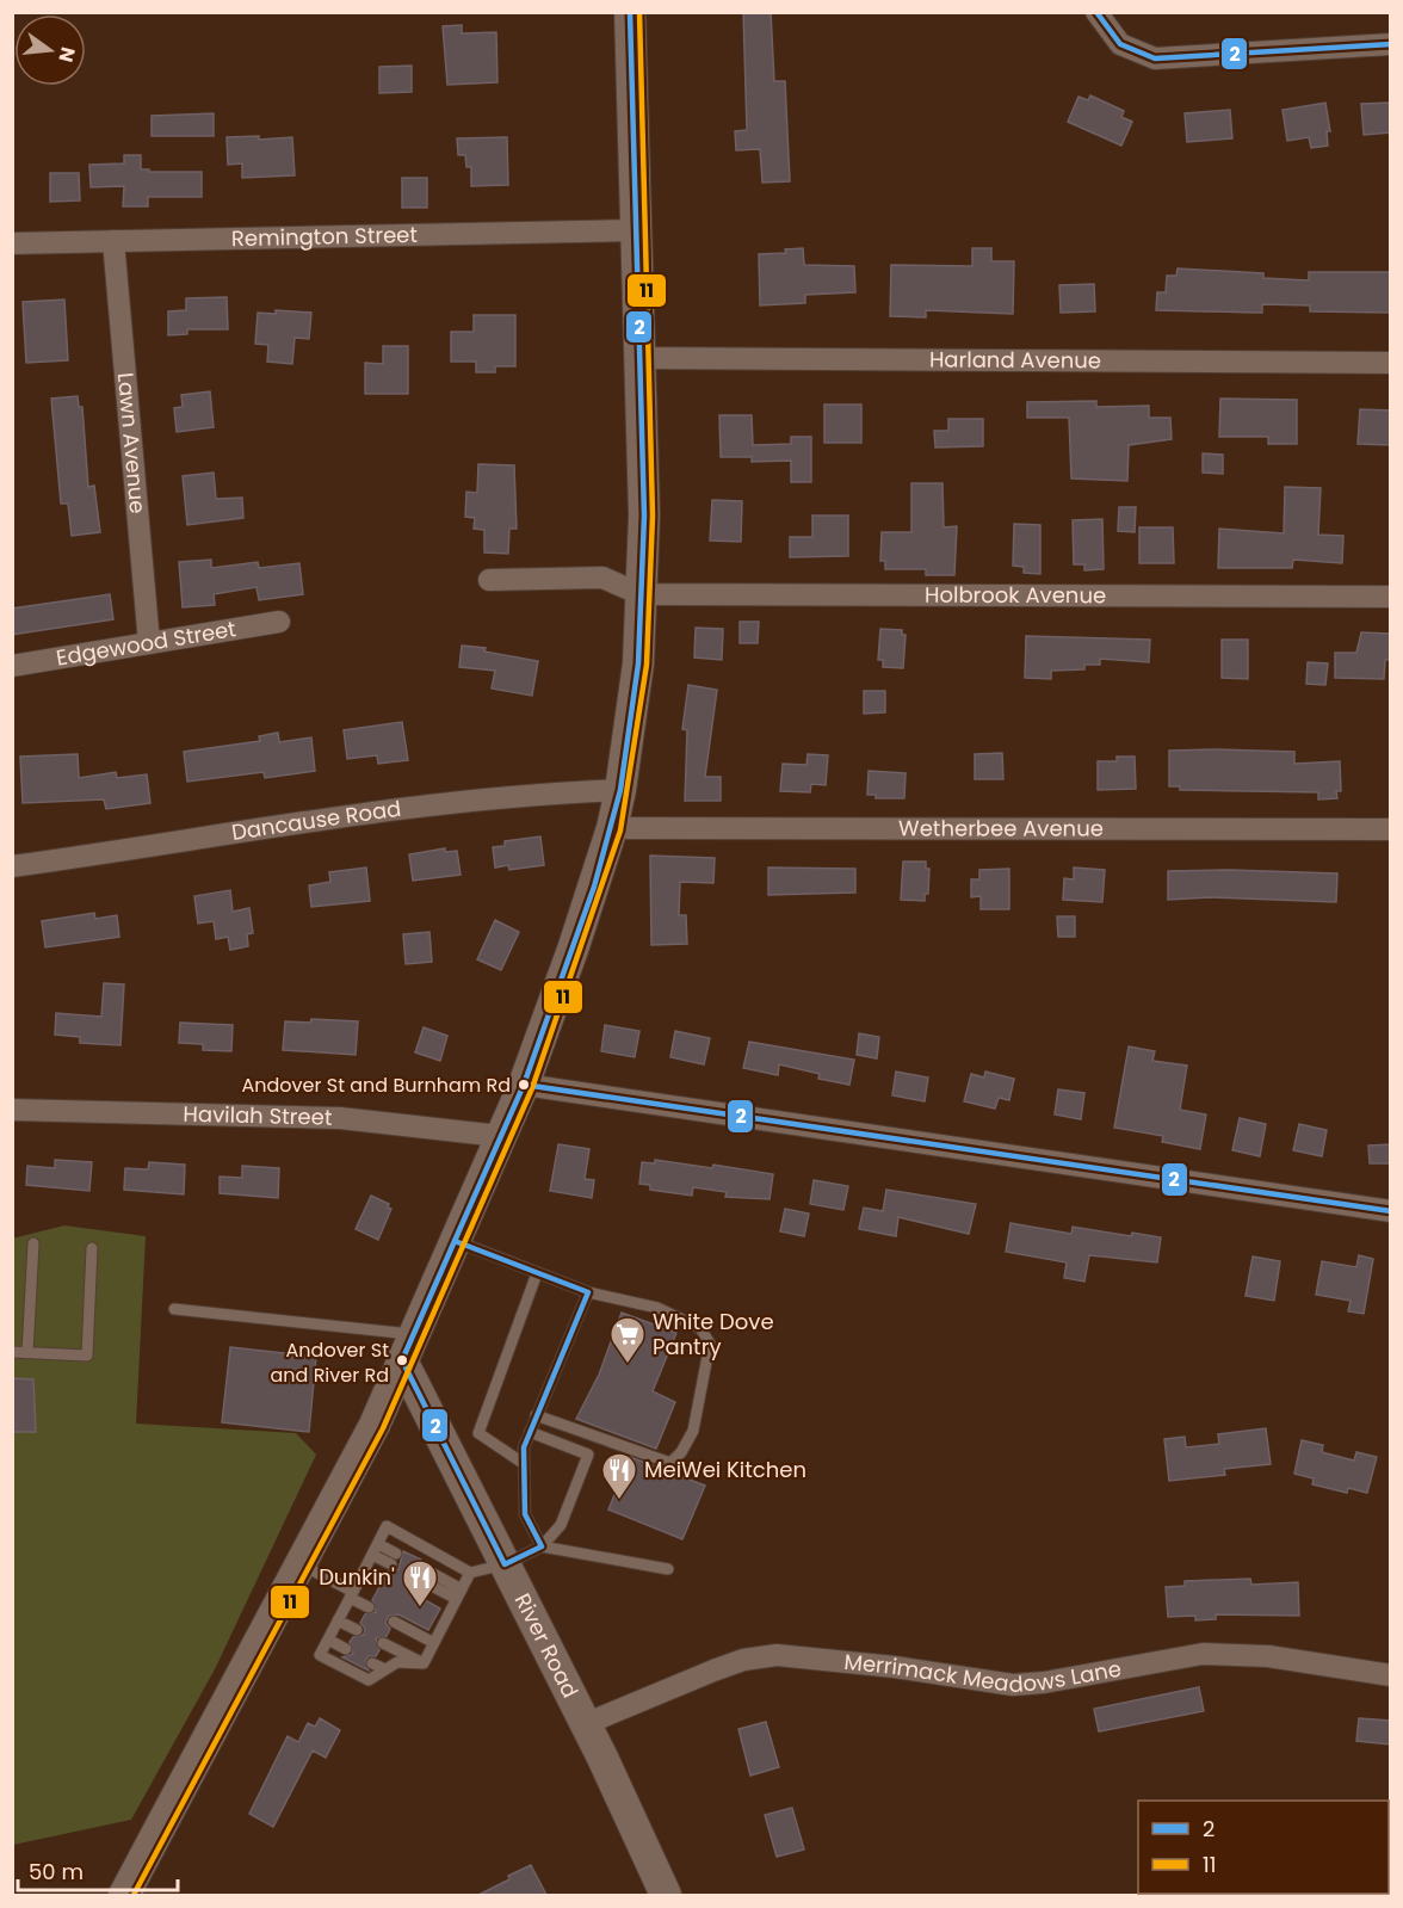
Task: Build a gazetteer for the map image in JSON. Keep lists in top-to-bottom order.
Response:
{
  "streets": {
    "main road": ["River Road"],
    "street": [
      "Remington Street",
      "Harland Avenue",
      "Lawn Avenue",
      "Holbrook Avenue",
      "Edgewood Street",
      "Dancause Road",
      "Wetherbee Avenue",
      "Havilah Street",
      "Merrimack Meadows Lane"
    ]
  },
  "crossings": [
    ["Remington Street", "Lawn Avenue"],
    ["Lawn Avenue", "Edgewood Street"],
    ["River Road", "Merrimack Meadows Lane"]
  ],
  "places": {
    "other": ["Andover St and Burnham Rd", "Andover St and River Rd"],
    "supermarket": ["White Dove Pantry"],
    "restaurant": ["MeiWei Kitchen", "Dunkin'"]
  },
  "lines": ["transit line 2", "transit line 11"],
  "legend": ["2", "11"],
  "scale_bar": "50 m",
  "north": "right"
}
